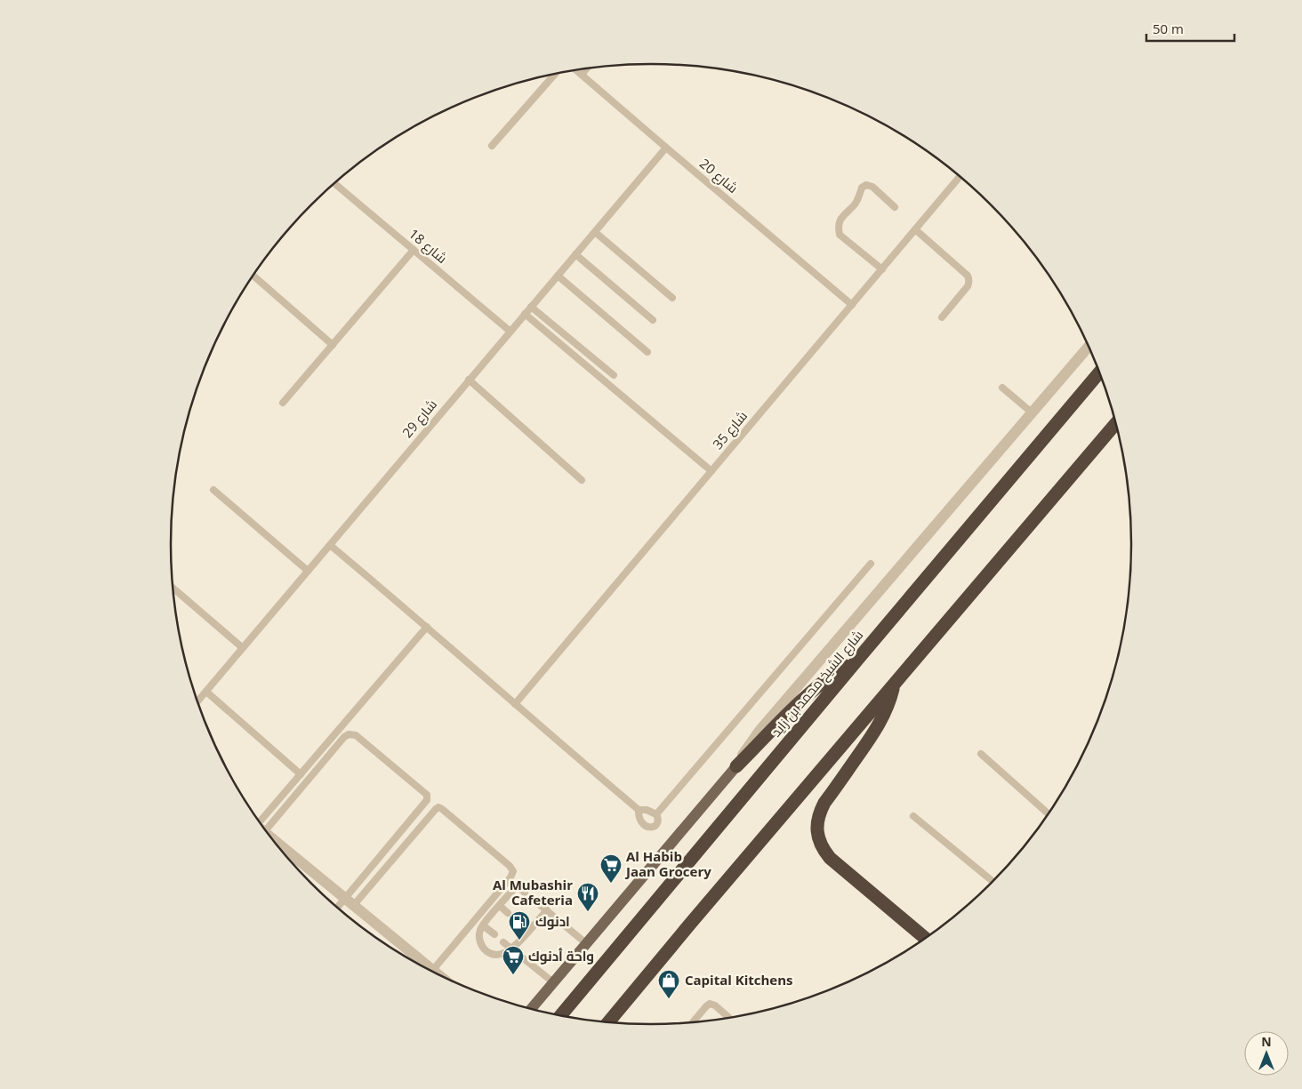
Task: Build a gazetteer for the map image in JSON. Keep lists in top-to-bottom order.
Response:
{
  "streets": {
    "highway": ["شارع الشيخ محمد بن زايد"],
    "lane": [
      "شارع 20",
      "شارع 18",
      "شارع 29",
      "شارع 35"
    ]
  },
  "crossings": [
    ["شارع 20", "شارع 29"],
    ["شارع 20", "شارع 35"],
    ["شارع 18", "شارع 29"]
  ],
  "places": {
    "supermarket": ["Al Habib Jaan Grocery", "واحة أدنوك"],
    "restaurant": ["Al Mubashir Cafeteria"],
    "fuel station": ["ادنوك"],
    "shop": ["Capital Kitchens"]
  },
  "scale_bar": "50 m",
  "north": "top"
}
